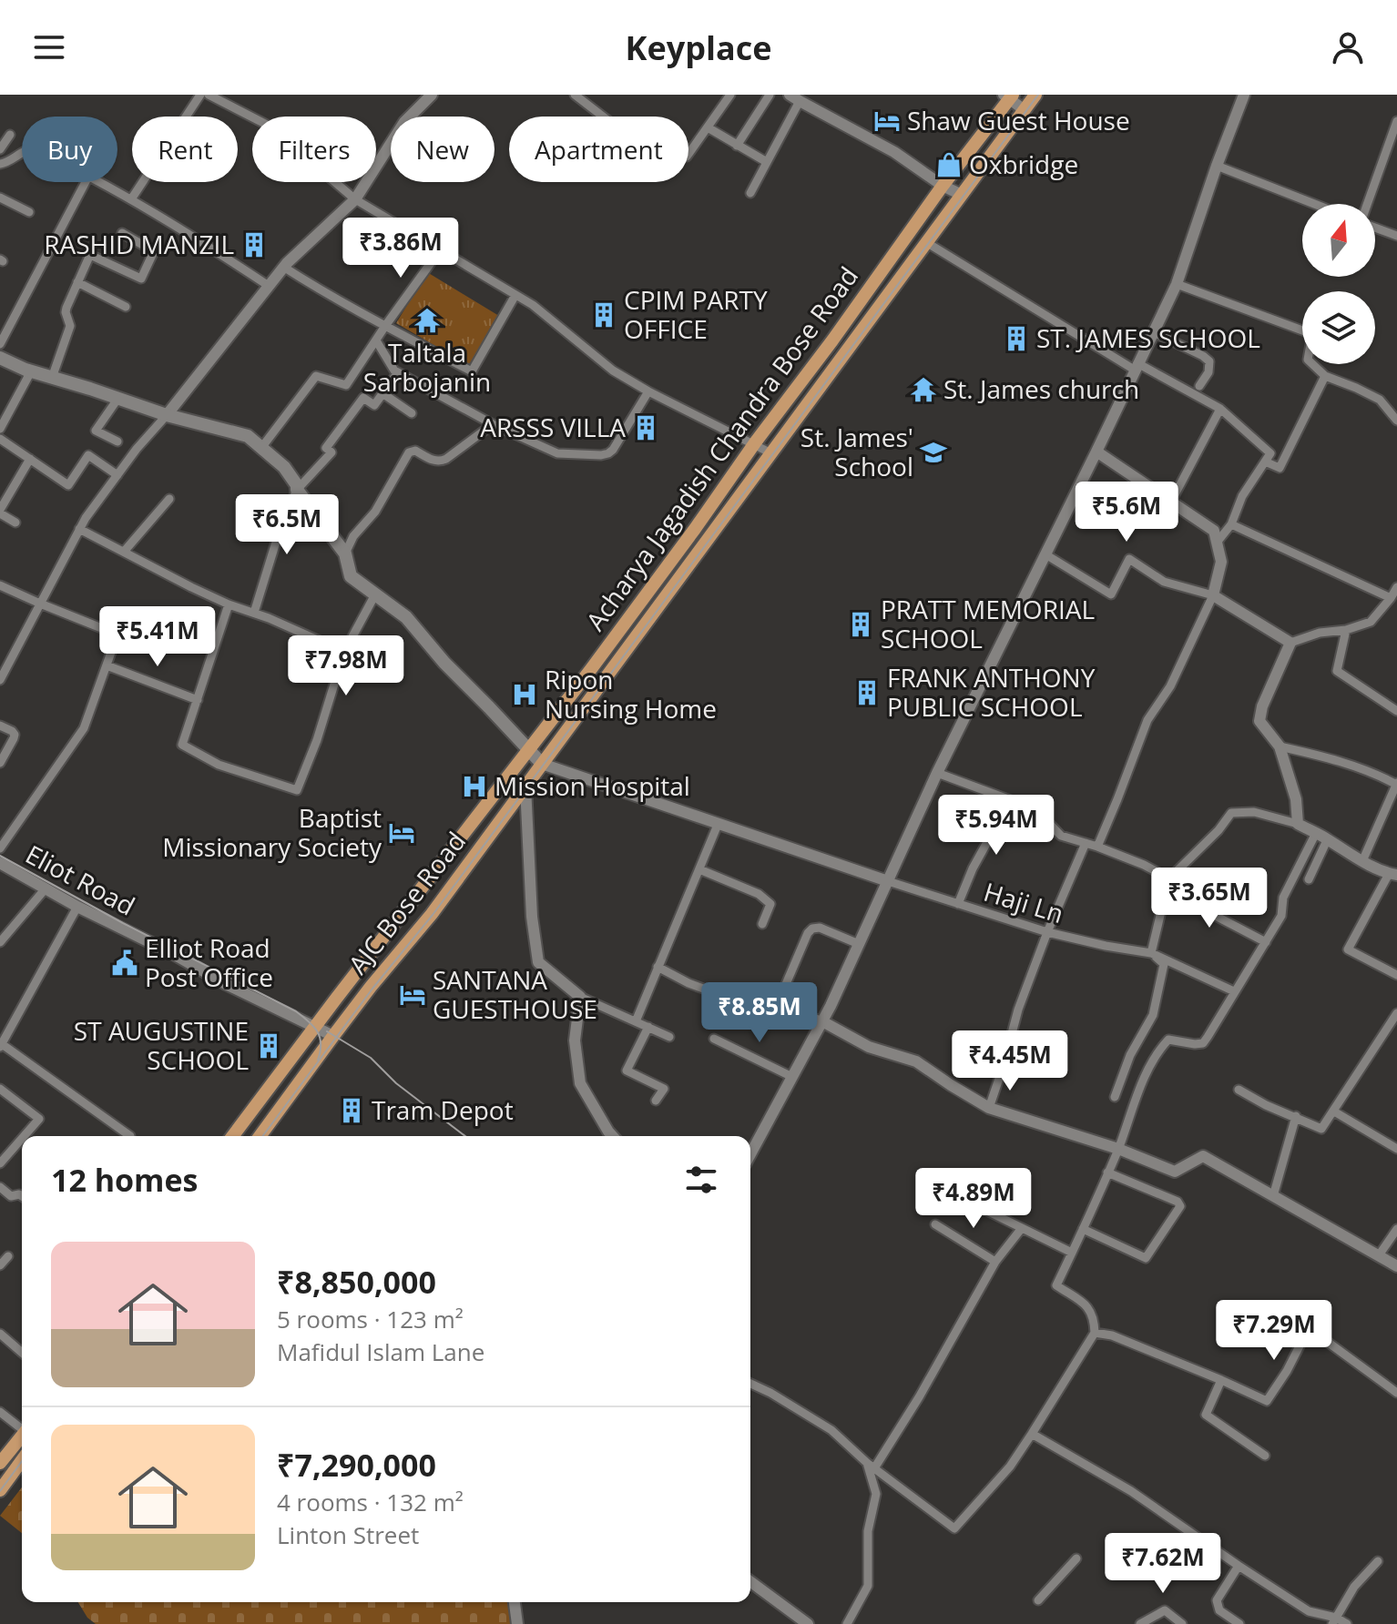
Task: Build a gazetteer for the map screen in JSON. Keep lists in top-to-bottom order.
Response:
{
  "streets": {
    "main road": ["Acharya Jagadish Chandra Bose Road", "AJC Bose Road"],
    "street": ["Eliot Road", "Haji Ln"]
  },
  "crossings": [
    ["Acharya Jagadish Chandra Bose Road", "Eliot Road"],
    ["Eliot Road", "AJC Bose Road"]
  ],
  "places": {
    "hotel": ["Shaw Guest House", "Baptist Missionary Society", "SANTANA GUESTHOUSE"],
    "shop": ["Oxbridge"],
    "building": [
      "RASHID MANZIL",
      "CPIM PARTY OFFICE",
      "ST. JAMES SCHOOL",
      "ARSSS VILLA",
      "PRATT MEMORIAL SCHOOL",
      "FRANK ANTHONY PUBLIC SCHOOL",
      "ST AUGUSTINE SCHOOL",
      "Tram Depot"
    ],
    "temple": ["Taltala Sarbojanin", "St. James church"],
    "school or university": ["St. James' School"],
    "hospital": ["Ripon Nursing Home", "Mission Hospital"],
    "public building": ["Elliot Road Post Office"]
  },
  "north": "top",
  "page": {
    "header": "Keyplace",
    "chip": [
      "Buy",
      "Rent",
      "Filters",
      "New",
      "Apartment"
    ],
    "price": [
      "₹3.86M",
      "₹5.6M",
      "₹6.5M",
      "₹5.41M",
      "₹7.98M",
      "₹5.94M",
      "₹3.65M",
      "₹8.85M",
      "₹4.45M",
      "₹4.89M",
      "₹7.29M",
      "₹7.62M"
    ],
    "heading": "12 homes",
    "list": [
      {
        "name": "₹8,850,000",
        "note": "5 rooms · 123 m² · Mafidul Islam Lane"
      },
      {
        "name": "₹7,290,000",
        "note": "4 rooms · 132 m² · Linton Street"
      }
    ]
  }
}
